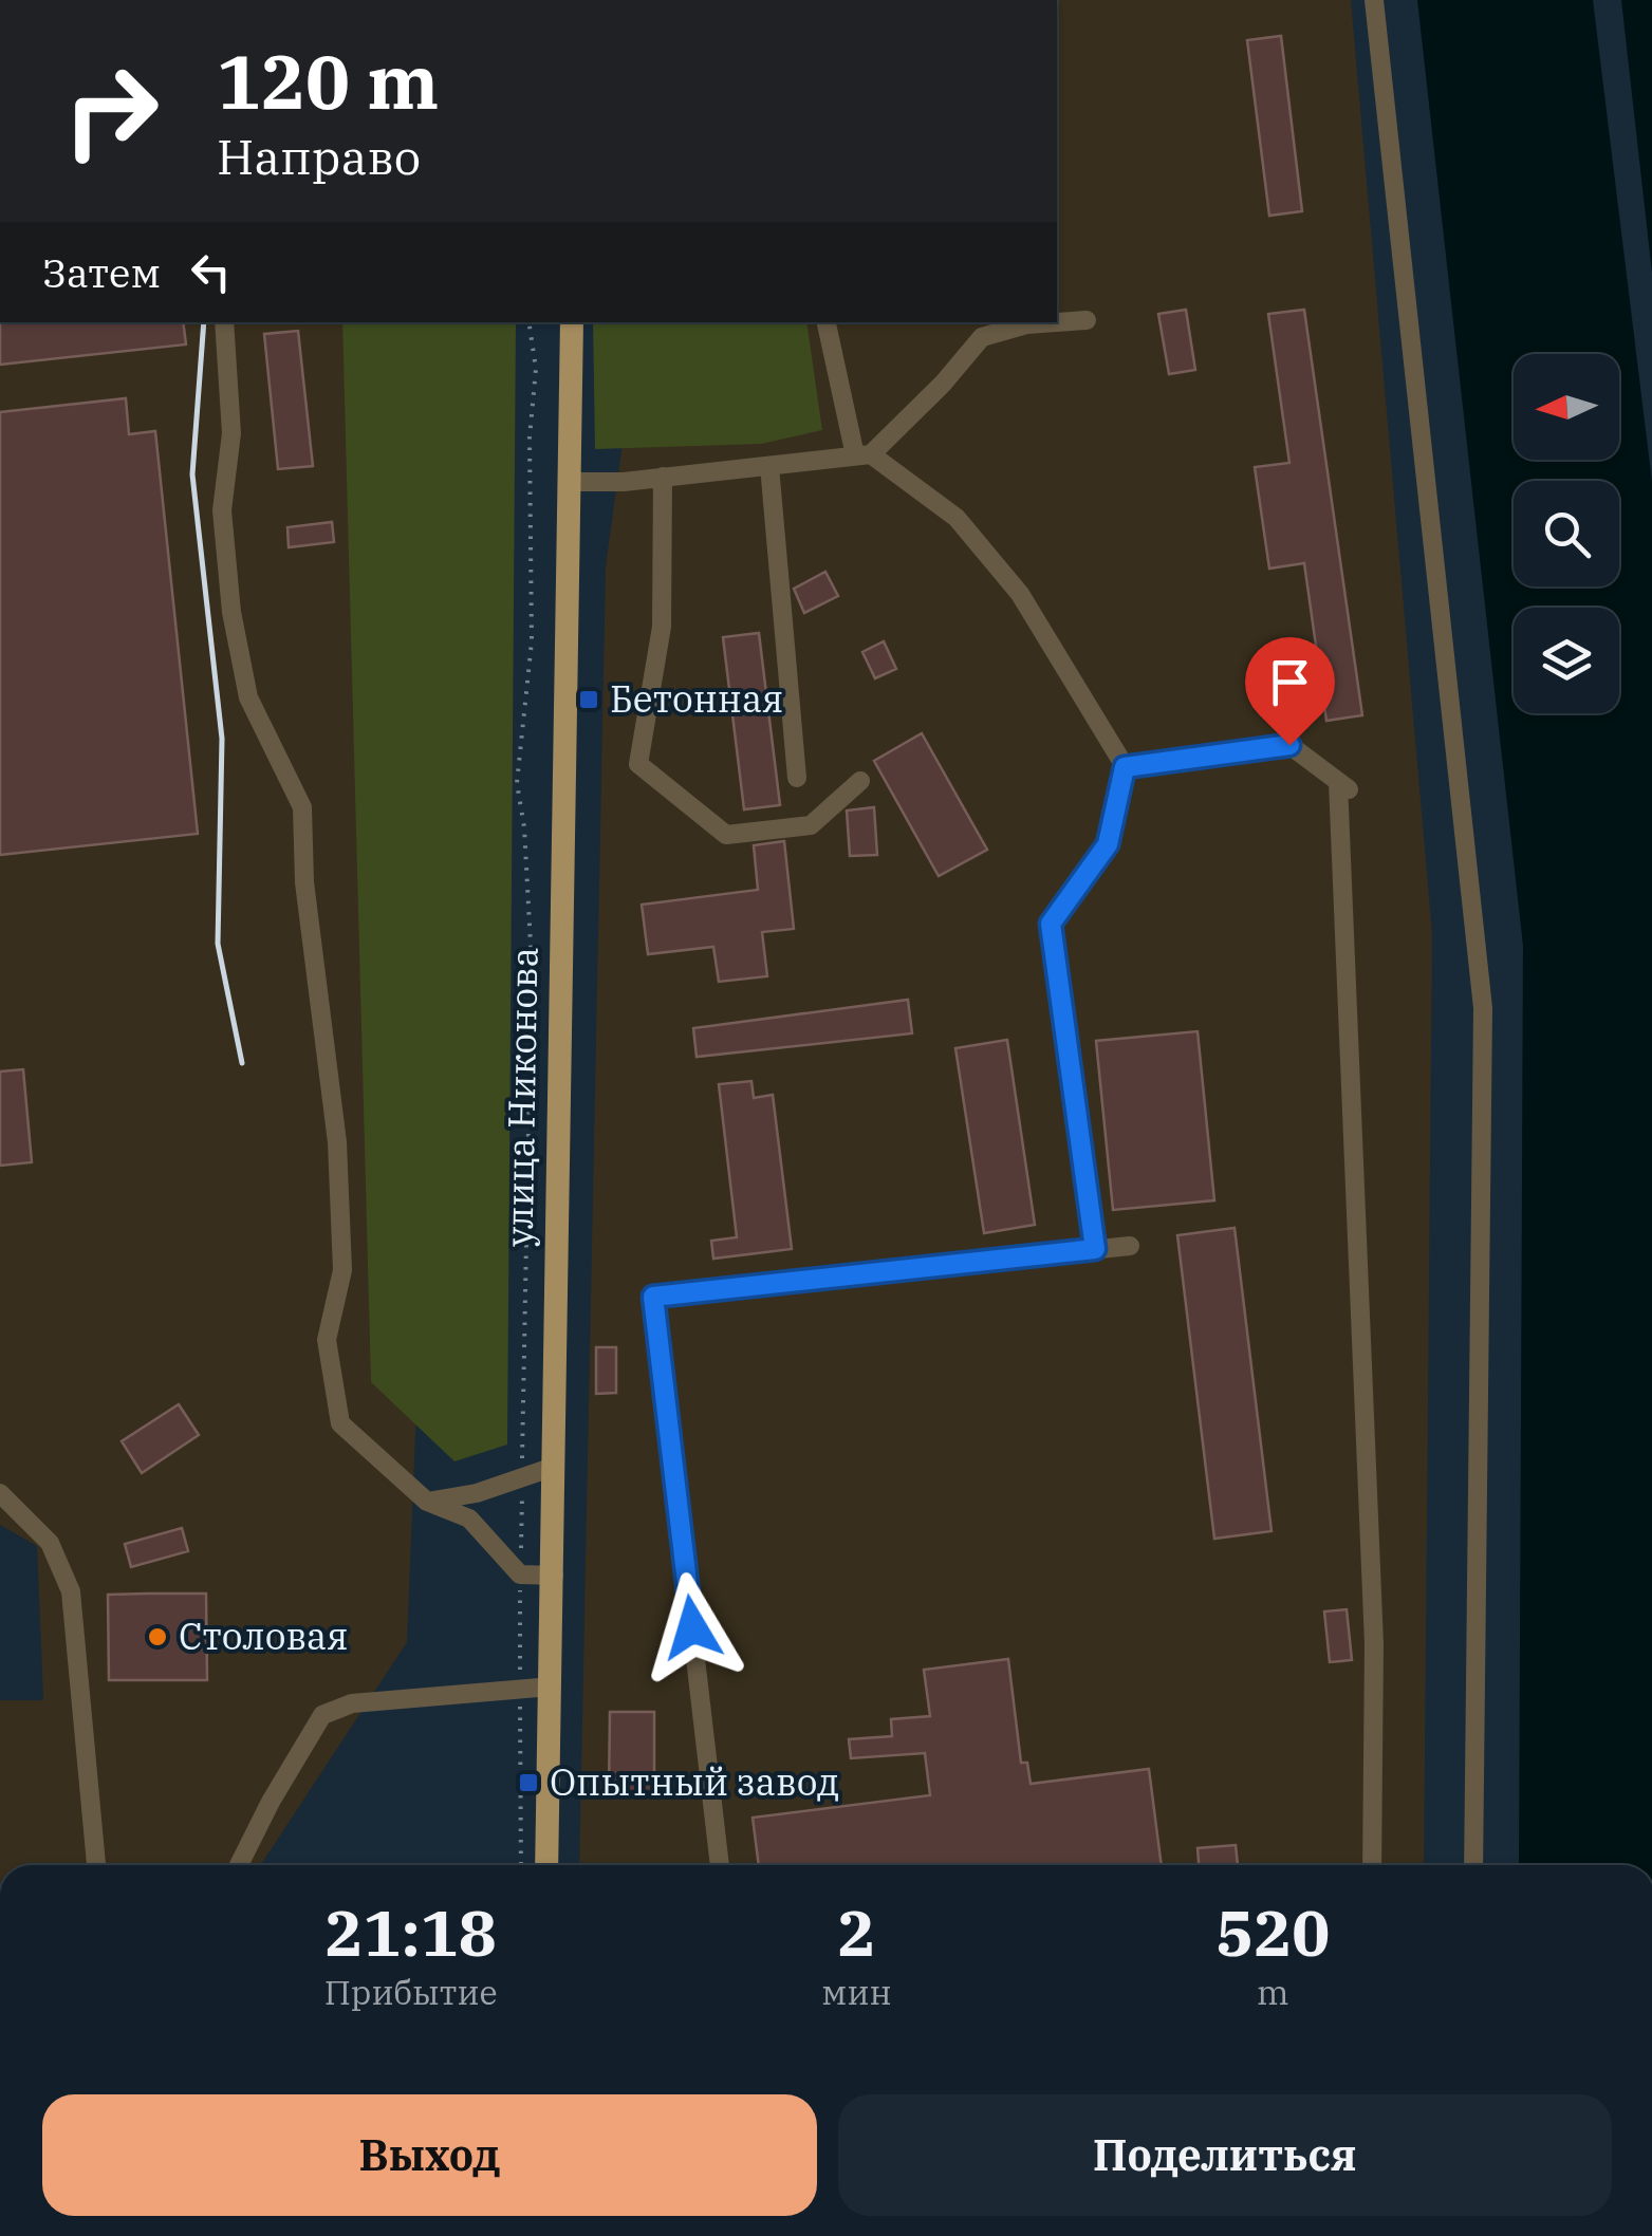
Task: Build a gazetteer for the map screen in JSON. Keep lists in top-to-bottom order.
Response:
{
  "streets": {
    "main road": ["улица Никонова"]
  },
  "places": {
    "transit": ["Бетонная", "Опытный завод"],
    "other": ["Столовая"]
  },
  "north": "left",
  "page": {
    "turn": ["120 m", "Направо"],
    "then": "Затем",
    "eta": [
      "21:18",
      "Прибытие",
      "2",
      "мин",
      "520",
      "m"
    ],
    "buttons": ["Выход", "Поделиться"]
  }
}
